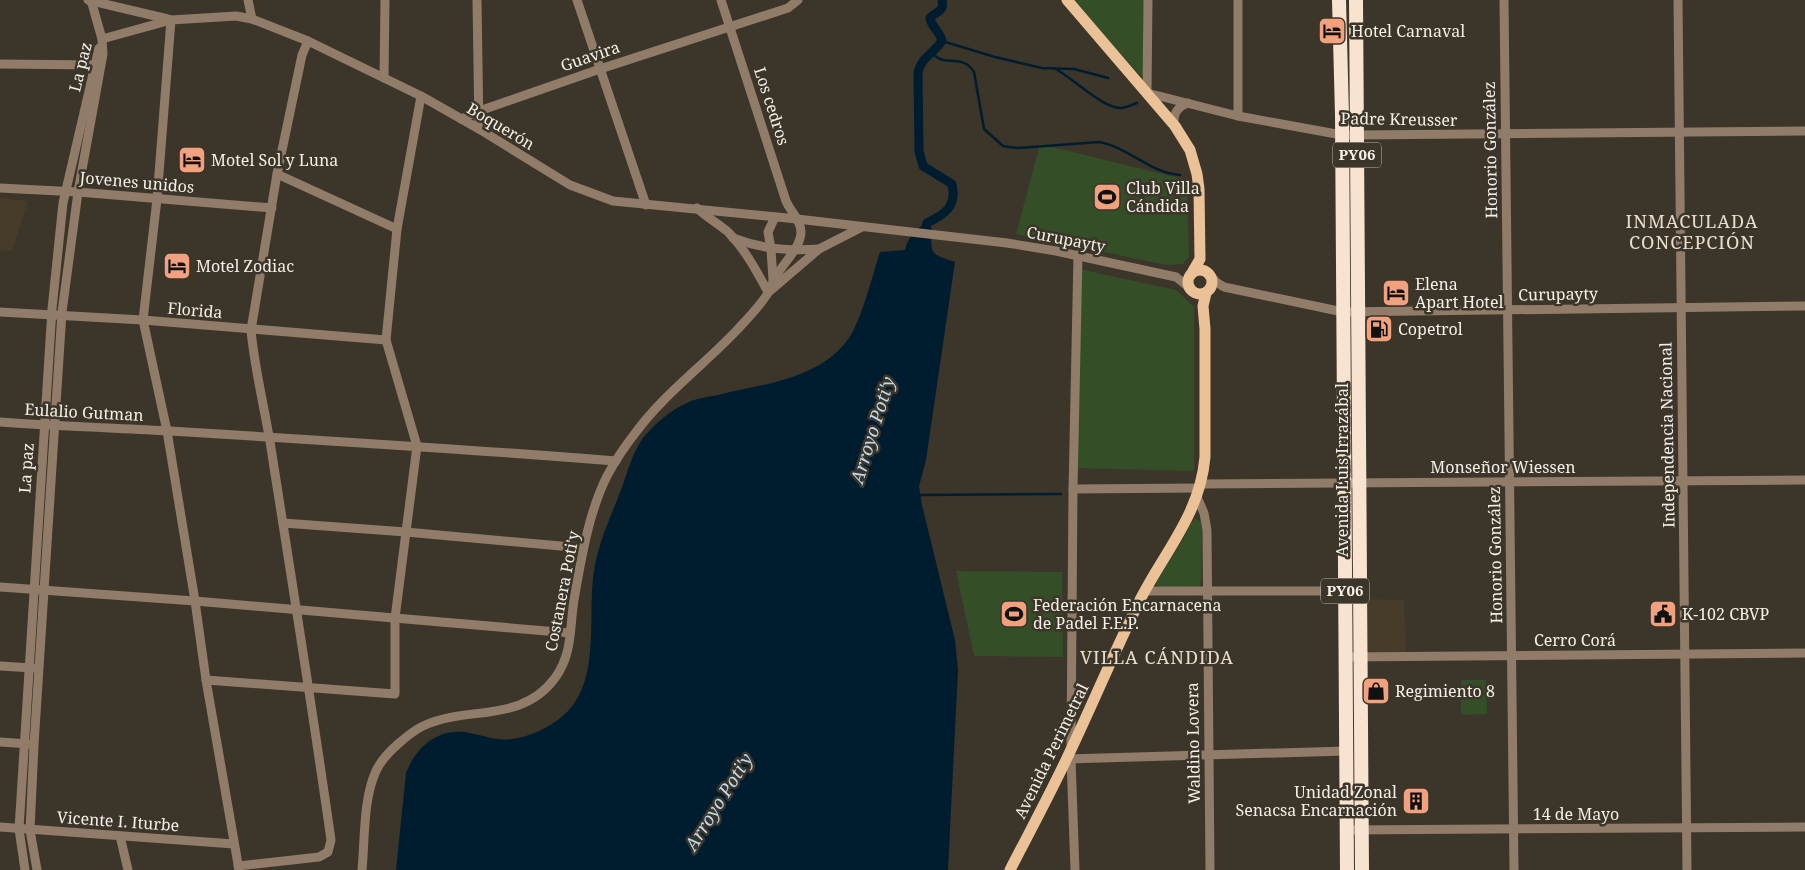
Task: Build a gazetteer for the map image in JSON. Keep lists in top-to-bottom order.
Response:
{
  "streets": {
    "highway": ["PY06", "Avenida Luis Irrazábal"],
    "main road": ["Avenida Perimetral"],
    "street": [
      "Guavira",
      "La paz",
      "Los cedros",
      "Padre Kreusser",
      "Boquerón",
      "Honorio González",
      "Jovenes unidos",
      "Curupayty",
      "Florida",
      "Eulalio Gutman",
      "Independencia Nacional",
      "Monseñor Wiessen",
      "Costanera Poti'y",
      "Cerro Corá",
      "Waldino Lovera",
      "14 de Mayo",
      "Vicente I. Iturbe"
    ]
  },
  "crossings": [
    ["Guavira", "Los cedros"],
    ["Guavira", "Boquerón"],
    ["La paz", "Boquerón"],
    ["La paz", "Jovenes unidos"],
    ["La paz", "Florida"],
    ["La paz", "Eulalio Gutman"],
    ["La paz", "Vicente I. Iturbe"],
    ["Los cedros", "Boquerón"],
    ["Padre Kreusser", "Honorio González"],
    ["Padre Kreusser", "PY06"],
    ["Padre Kreusser", "Independencia Nacional"],
    ["Boquerón", "Curupayty"],
    ["Honorio González", "Curupayty"],
    ["Honorio González", "Monseñor Wiessen"],
    ["Honorio González", "Cerro Corá"],
    ["Honorio González", "14 de Mayo"],
    ["PY06", "Curupayty"],
    ["PY06", "Monseñor Wiessen"],
    ["PY06", "Avenida Luis Irrazábal"],
    ["PY06", "Cerro Corá"],
    ["PY06", "14 de Mayo"],
    ["Curupayty", "Independencia Nacional"],
    ["Curupayty", "Avenida Luis Irrazábal"],
    ["Curupayty", "Avenida Perimetral"],
    ["Eulalio Gutman", "Costanera Poti'y"],
    ["Independencia Nacional", "Monseñor Wiessen"],
    ["Independencia Nacional", "Cerro Corá"],
    ["Independencia Nacional", "14 de Mayo"],
    ["Monseñor Wiessen", "Avenida Luis Irrazábal"],
    ["Monseñor Wiessen", "Waldino Lovera"],
    ["Monseñor Wiessen", "Avenida Perimetral"],
    ["Avenida Luis Irrazábal", "Cerro Corá"],
    ["Avenida Luis Irrazábal", "14 de Mayo"],
    ["Waldino Lovera", "Avenida Perimetral"]
  ],
  "districts": ["INMACULADA CONCEPCIÓN", "VILLA CÁNDIDA"],
  "water": ["Arroyo Poti'y"],
  "places": {
    "hotel": [
      "Hotel Carnaval",
      "Motel Sol y Luna",
      "Motel Zodiac",
      "Elena Apart Hotel"
    ],
    "sports": ["Club Villa Cándida", "Federación Encarnacena de Padel F.E.P."],
    "fuel station": ["Copetrol"],
    "public building": ["K-102 CBVP"],
    "shop": ["Regimiento 8"],
    "building": ["Unidad Zonal Senacsa Encarnación"]
  }
}
